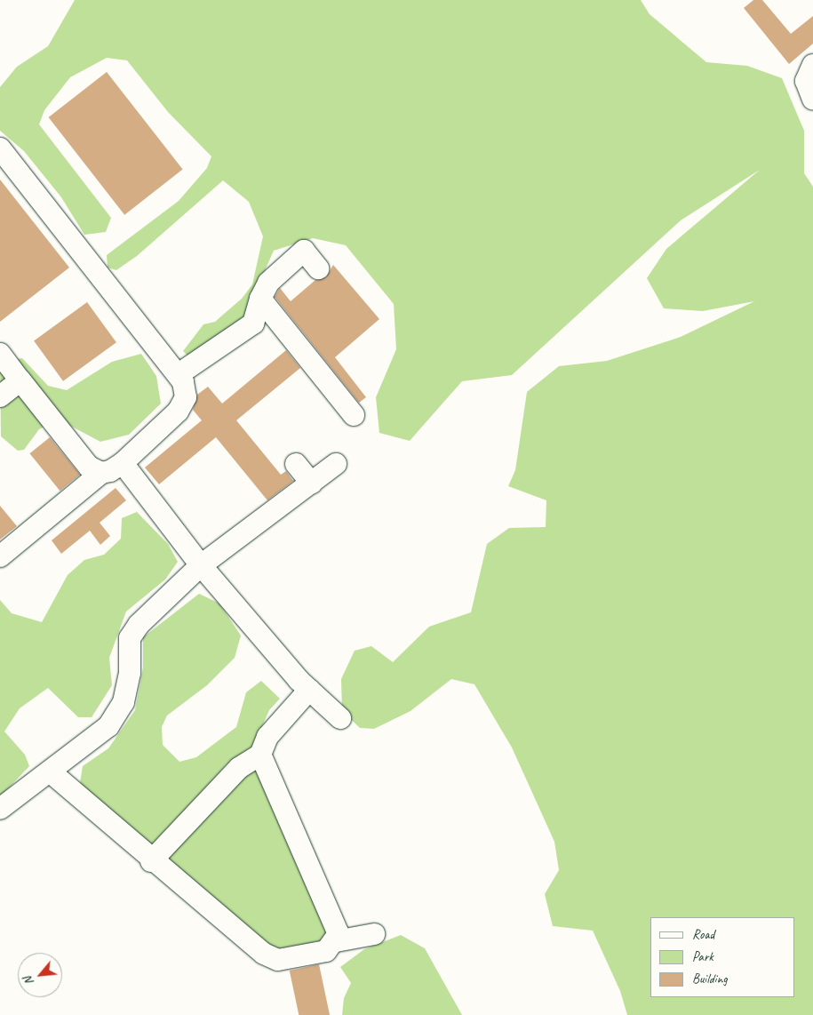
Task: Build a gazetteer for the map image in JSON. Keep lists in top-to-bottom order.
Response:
{
  "legend": ["Road", "Park", "Building"],
  "north": "bottom left"
}
